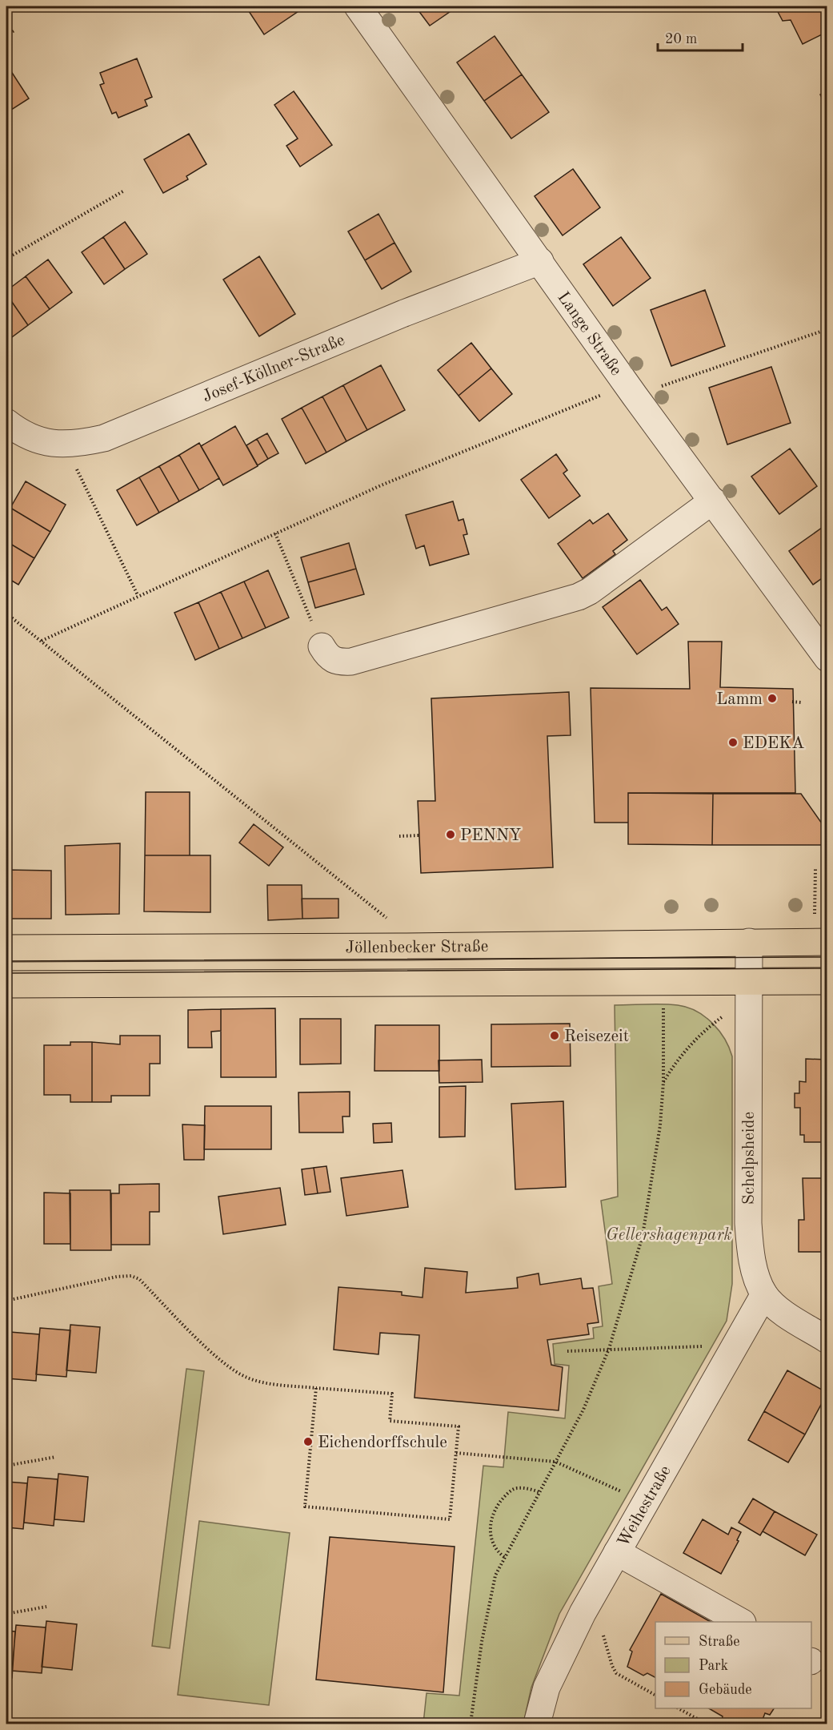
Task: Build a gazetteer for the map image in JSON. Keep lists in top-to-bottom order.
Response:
{
  "streets": {
    "main road": ["Jöllenbecker Straße"],
    "street": [
      "Lange Straße",
      "Josef-Köllner-Straße",
      "Schelpsheide",
      "Weihestraße"
    ]
  },
  "crossings": [
    ["Lange Straße", "Josef-Köllner-Straße"],
    ["Jöllenbecker Straße", "Schelpsheide"],
    ["Schelpsheide", "Weihestraße"]
  ],
  "parks": ["Gellershagenpark"],
  "places": [
    "Lamm",
    "EDEKA",
    "PENNY",
    "Reisezeit",
    "Eichendorffschule"
  ],
  "legend": ["Straße", "Park", "Gebäude"],
  "scale_bar": "20 m"
}
